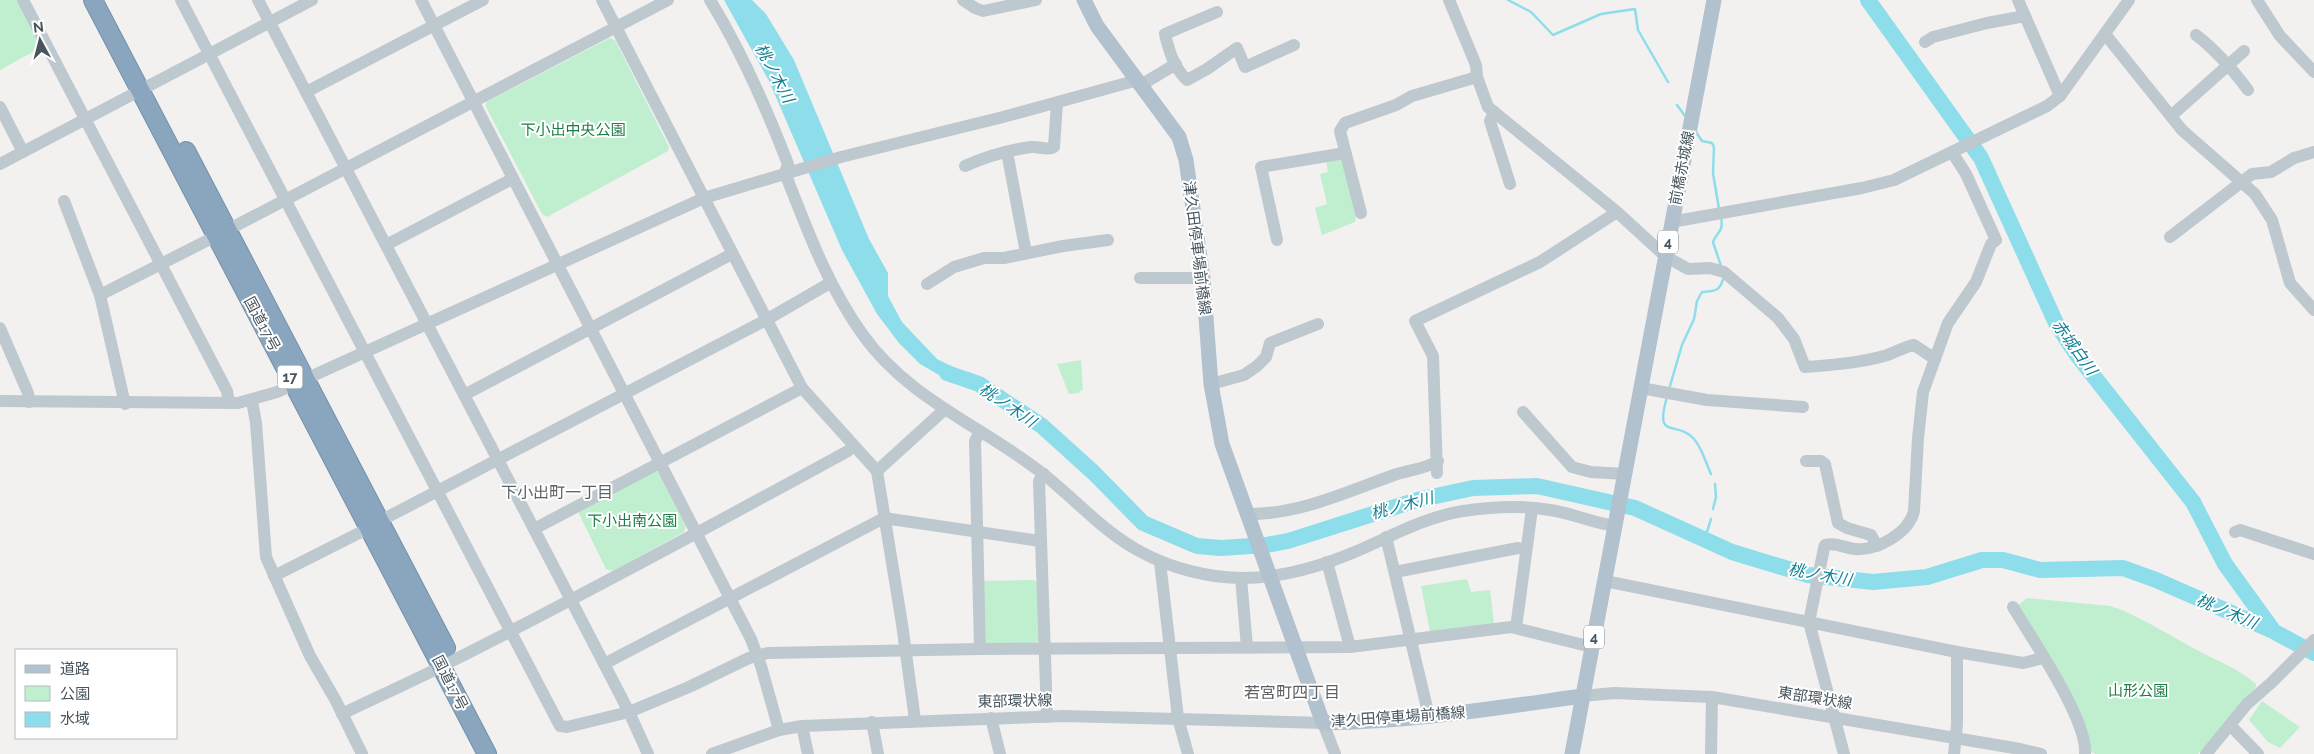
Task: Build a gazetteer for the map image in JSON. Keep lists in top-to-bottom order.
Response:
{
  "streets": {
    "highway": ["国道17号", "17"],
    "main road": ["前橋赤城線", "4", "津久田停車場前橋線"],
    "street": ["東部環状線"]
  },
  "crossings": [
    ["前橋赤城線", "4"],
    ["4", "津久田停車場前橋線"],
    ["4", "東部環状線"],
    ["津久田停車場前橋線", "東部環状線"]
  ],
  "districts": ["下小出町一丁目", "若宮町四丁目"],
  "water": ["桃ノ木川", "赤城白川"],
  "parks": ["下小出中央公園", "下小出南公園", "山形公園"],
  "legend": ["道路", "公園", "水域"],
  "north": "top"
}
